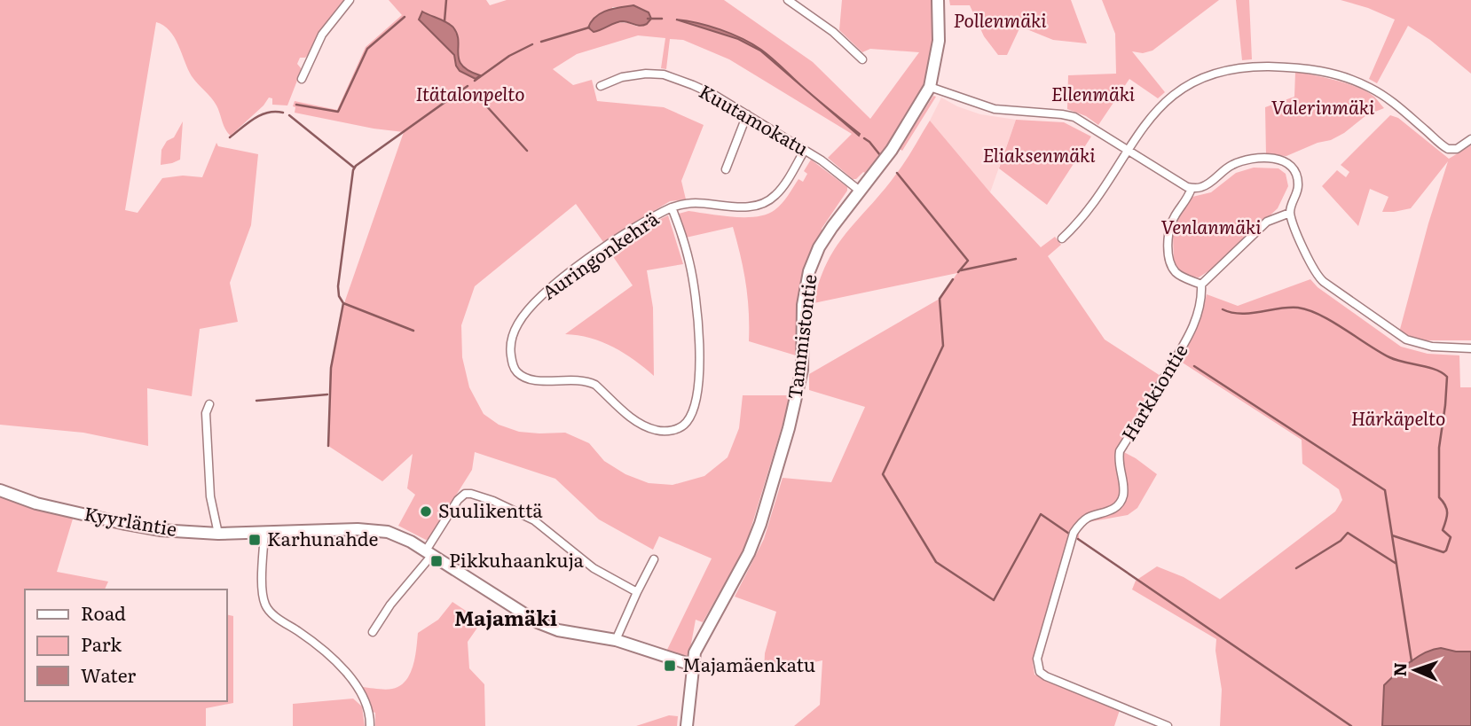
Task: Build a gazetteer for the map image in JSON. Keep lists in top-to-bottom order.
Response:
{
  "streets": {
    "street": [
      "Kuutamokatu",
      "Auringonkehrä",
      "Tammistontie",
      "Harkkiontie",
      "Kyyrläntie"
    ]
  },
  "crossings": [
    ["Kuutamokatu", "Auringonkehrä"],
    ["Kuutamokatu", "Tammistontie"]
  ],
  "districts": ["Majamäki"],
  "parks": [
    "Pollenmäki",
    "Itätalonpelto",
    "Ellenmäki",
    "Valerinmäki",
    "Eliaksenmäki",
    "Venlanmäki",
    "Härkäpelto"
  ],
  "places": {
    "other": ["Suulikenttä"],
    "transit": ["Karhunahde", "Pikkuhaankuja", "Majamäenkatu"]
  },
  "legend": ["Road", "Park", "Water"],
  "north": "left"
}
